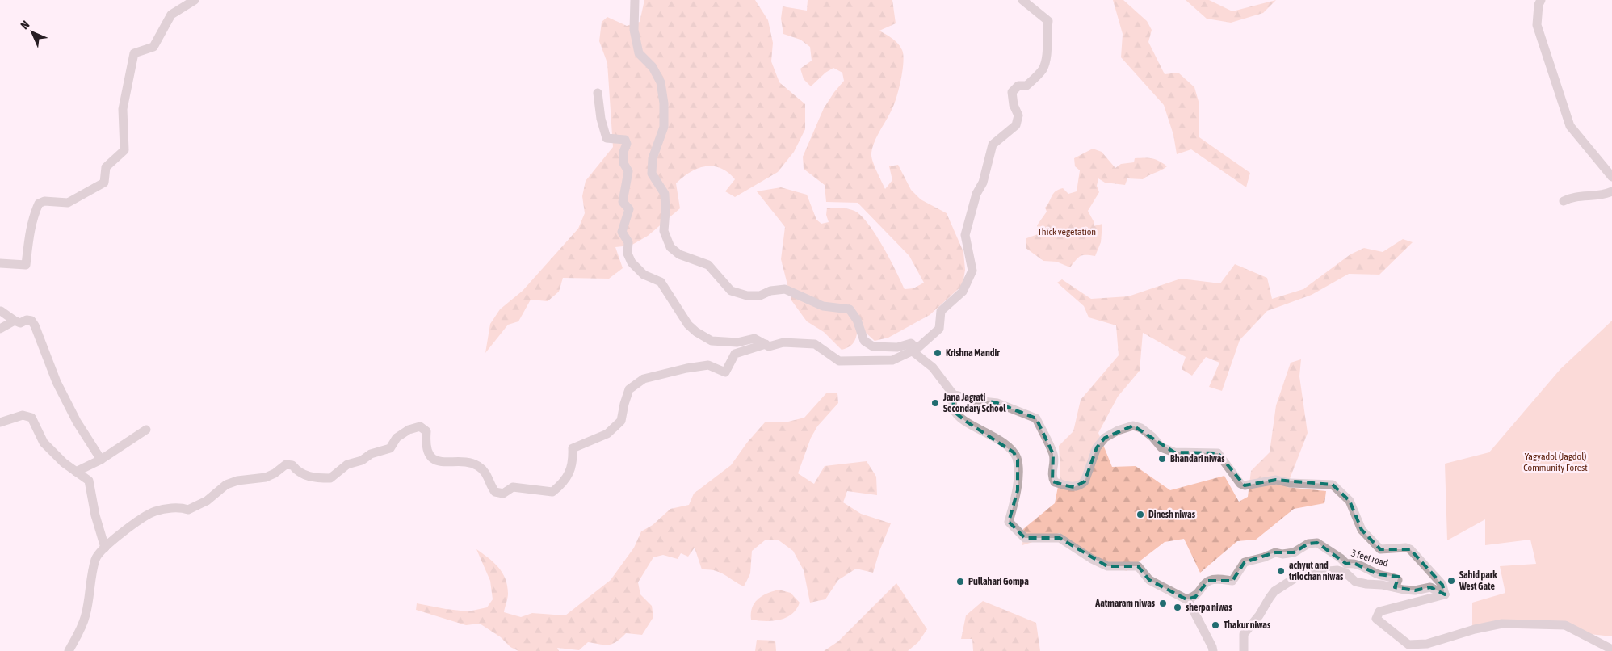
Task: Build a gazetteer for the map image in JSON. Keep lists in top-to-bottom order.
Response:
{
  "streets": {
    "street": ["3 feet road"]
  },
  "parks": ["Thick vegetation", "Yagyadol (Jagdol) Community Forest"],
  "places": [
    "Krishna Mandir",
    "Jana Jagrati Secondary School",
    "Bhandari niwas",
    "Dinesh niwas",
    "achyut and trilochan niwas",
    "Sahid park West Gate",
    "Pullahari Gompa",
    "Aatmaram niwas",
    "sherpa niwas",
    "Thakur niwas"
  ],
  "north": "top left"
}
